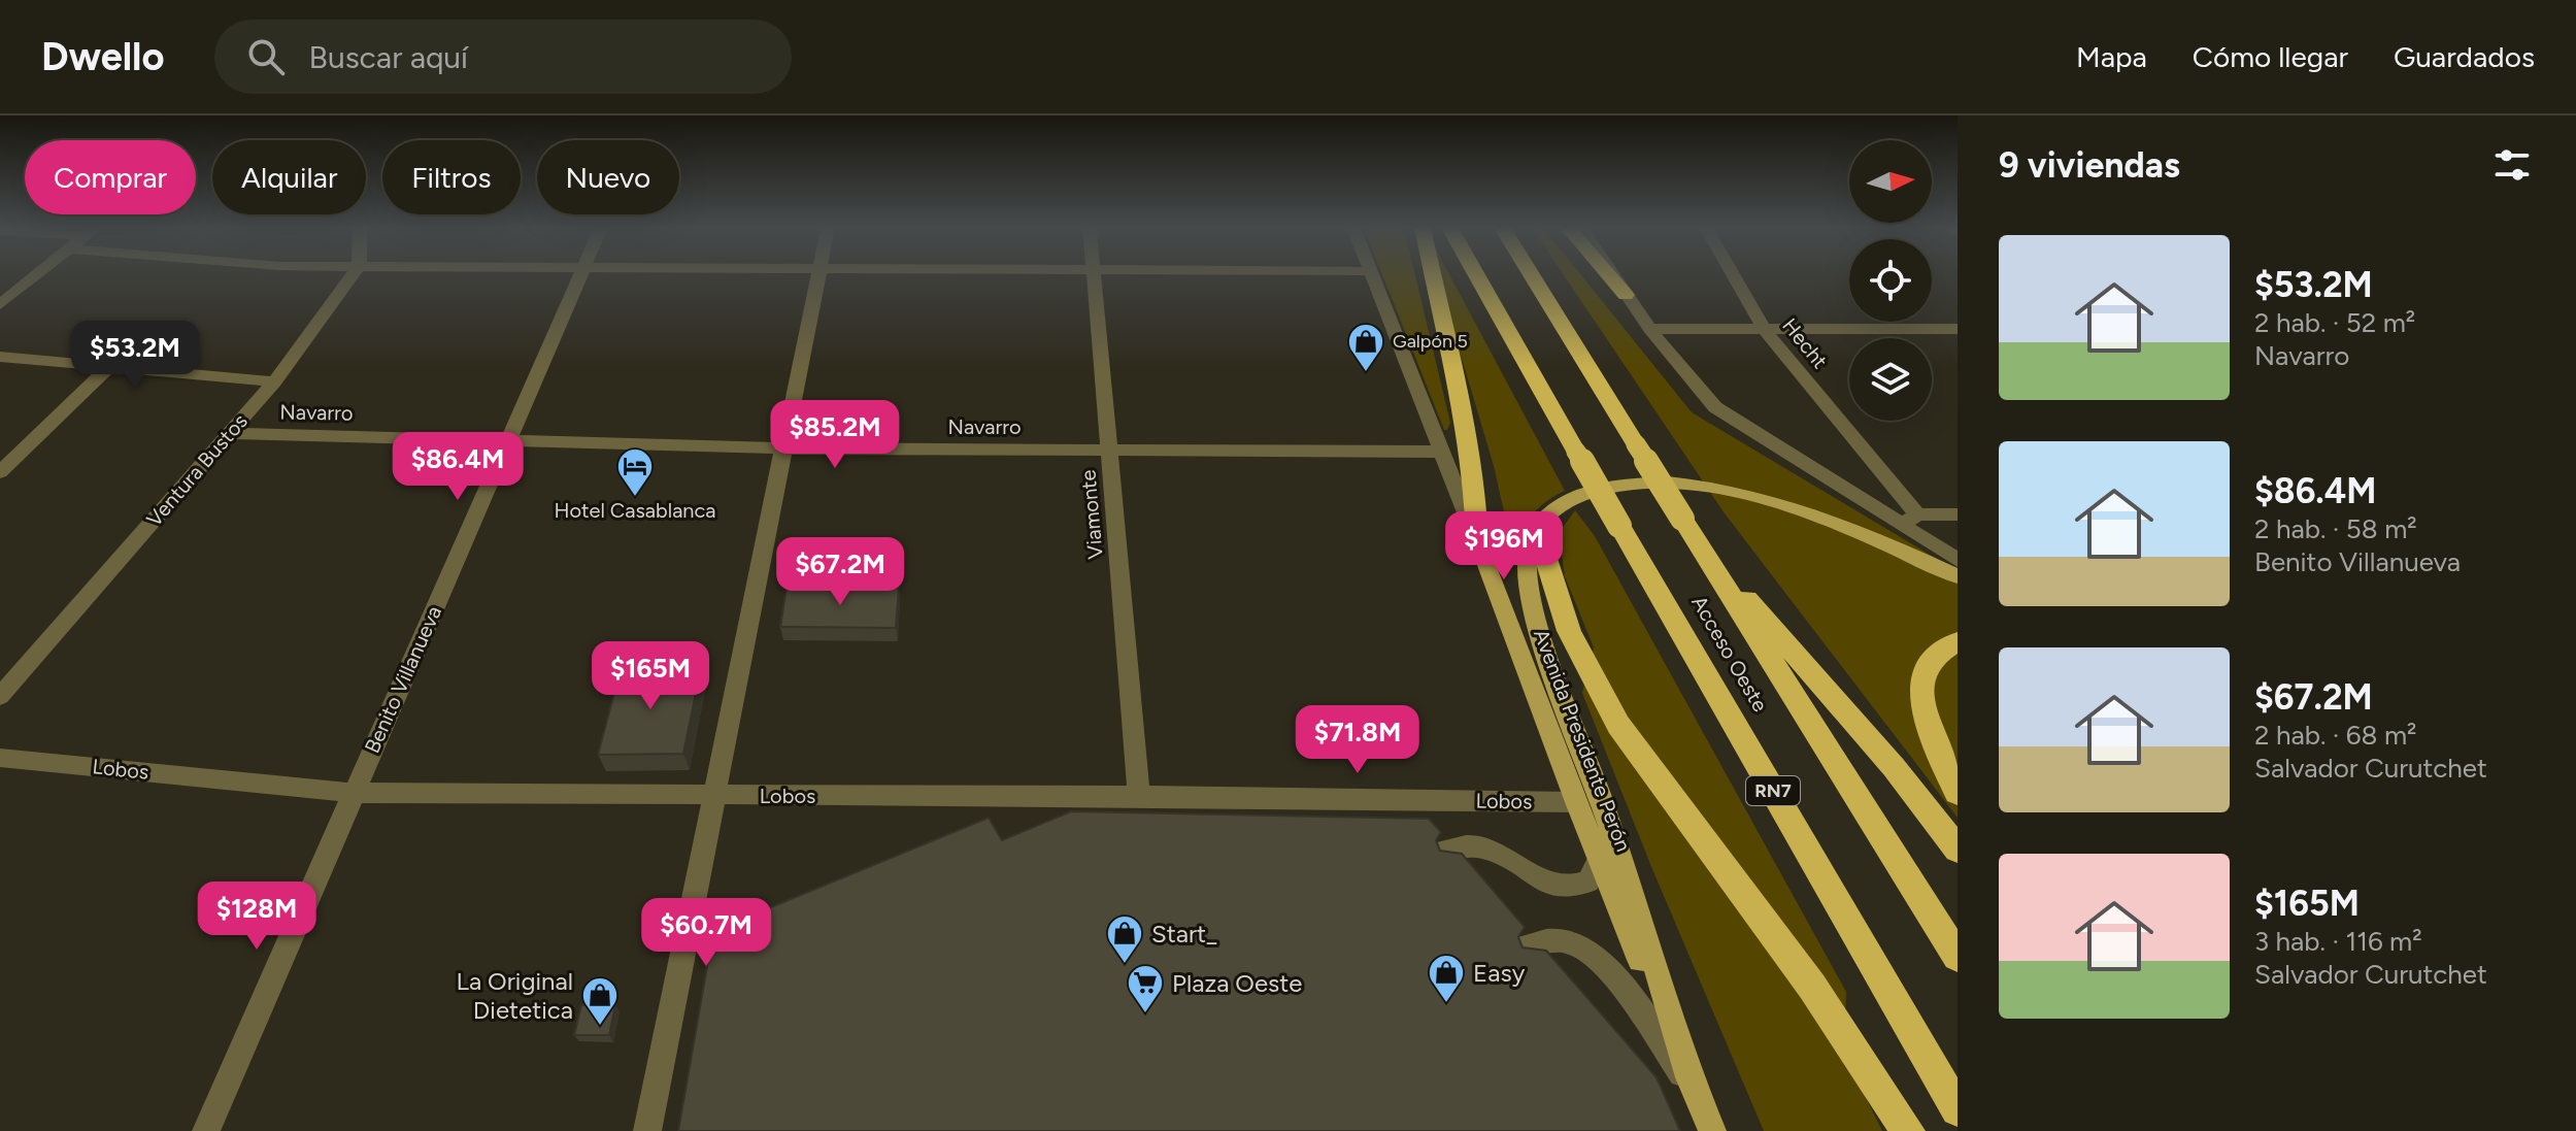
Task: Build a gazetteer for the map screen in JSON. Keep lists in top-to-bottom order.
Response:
{
  "streets": {
    "highway": ["Acceso Oeste", "RN7"],
    "main road": ["Avenida Presidente Perón"],
    "street": [
      "Hecht",
      "Navarro",
      "Ventura Bustos",
      "Viamonte",
      "Benito Villanueva",
      "Lobos"
    ]
  },
  "crossings": [
    ["Navarro", "Ventura Bustos"],
    ["Navarro", "Viamonte"],
    ["Navarro", "Benito Villanueva"],
    ["Navarro", "Avenida Presidente Perón"],
    ["Viamonte", "Lobos"],
    ["Benito Villanueva", "Lobos"],
    ["Avenida Presidente Perón", "Lobos"]
  ],
  "places": {
    "shop": [
      "Galpón 5",
      "Start_",
      "Easy",
      "La Original Dietetica"
    ],
    "hotel": ["Hotel Casablanca"],
    "supermarket": ["Plaza Oeste"]
  },
  "north": "right",
  "page": {
    "header": "Dwello",
    "search": "Buscar aquí",
    "nav": ["Mapa", "Cómo llegar", "Guardados"],
    "heading": "9 viviendas",
    "chip": [
      "Comprar",
      "Alquilar",
      "Filtros",
      "Nuevo"
    ],
    "list": [
      {
        "name": "$53.2M",
        "note": "2 hab. · 52 m² · Navarro"
      },
      {
        "name": "$86.4M",
        "note": "2 hab. · 58 m² · Benito Villanueva"
      },
      {
        "name": "$67.2M",
        "note": "2 hab. · 68 m² · Salvador Curutchet"
      },
      {
        "name": "$165M",
        "note": "3 hab. · 116 m² · Salvador Curutchet"
      }
    ],
    "price": [
      "$53.2M",
      "$85.2M",
      "$86.4M",
      "$196M",
      "$67.2M",
      "$165M",
      "$71.8M",
      "$128M",
      "$60.7M"
    ]
  }
}
